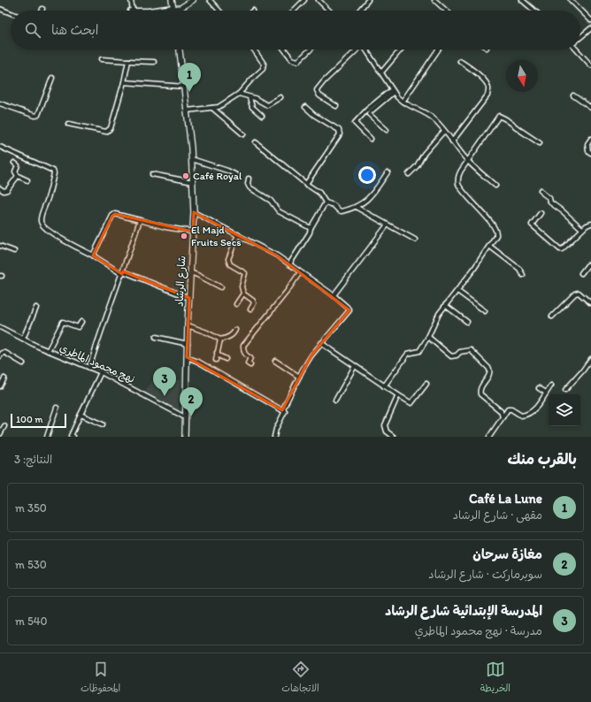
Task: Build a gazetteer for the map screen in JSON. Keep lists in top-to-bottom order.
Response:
{
  "streets": {
    "street": ["شارع الرشاد", "نهج محمود الماطري"]
  },
  "crossings": [
    ["شارع الرشاد", "نهج محمود الماطري"]
  ],
  "places": ["Café Royal", "El Majd Fruits Secs"],
  "scale_bar": "100 m",
  "north": "bottom",
  "page": {
    "search": "ابحث هنا",
    "pins": ["1", "3", "2"],
    "scale": "100 m",
    "heading": ["بالقرب منك", "النتائج: 3"],
    "list": [
      {
        "mark": "1",
        "name": "Café La Lune",
        "note": "مقهى · شارع الرشاد",
        "value": "350 m"
      },
      {
        "mark": "2",
        "name": "مغازة سرحان",
        "note": "سوبرماركت · شارع الرشاد",
        "value": "530 m"
      },
      {
        "mark": "3",
        "name": "المدرسة الإبتدائية شارع الرشاد",
        "note": "مدرسة · نهج محمود الماطري",
        "value": "540 m"
      }
    ],
    "nav": ["الخريطة", "الاتجاهات", "المحفوظات"]
  }
}
